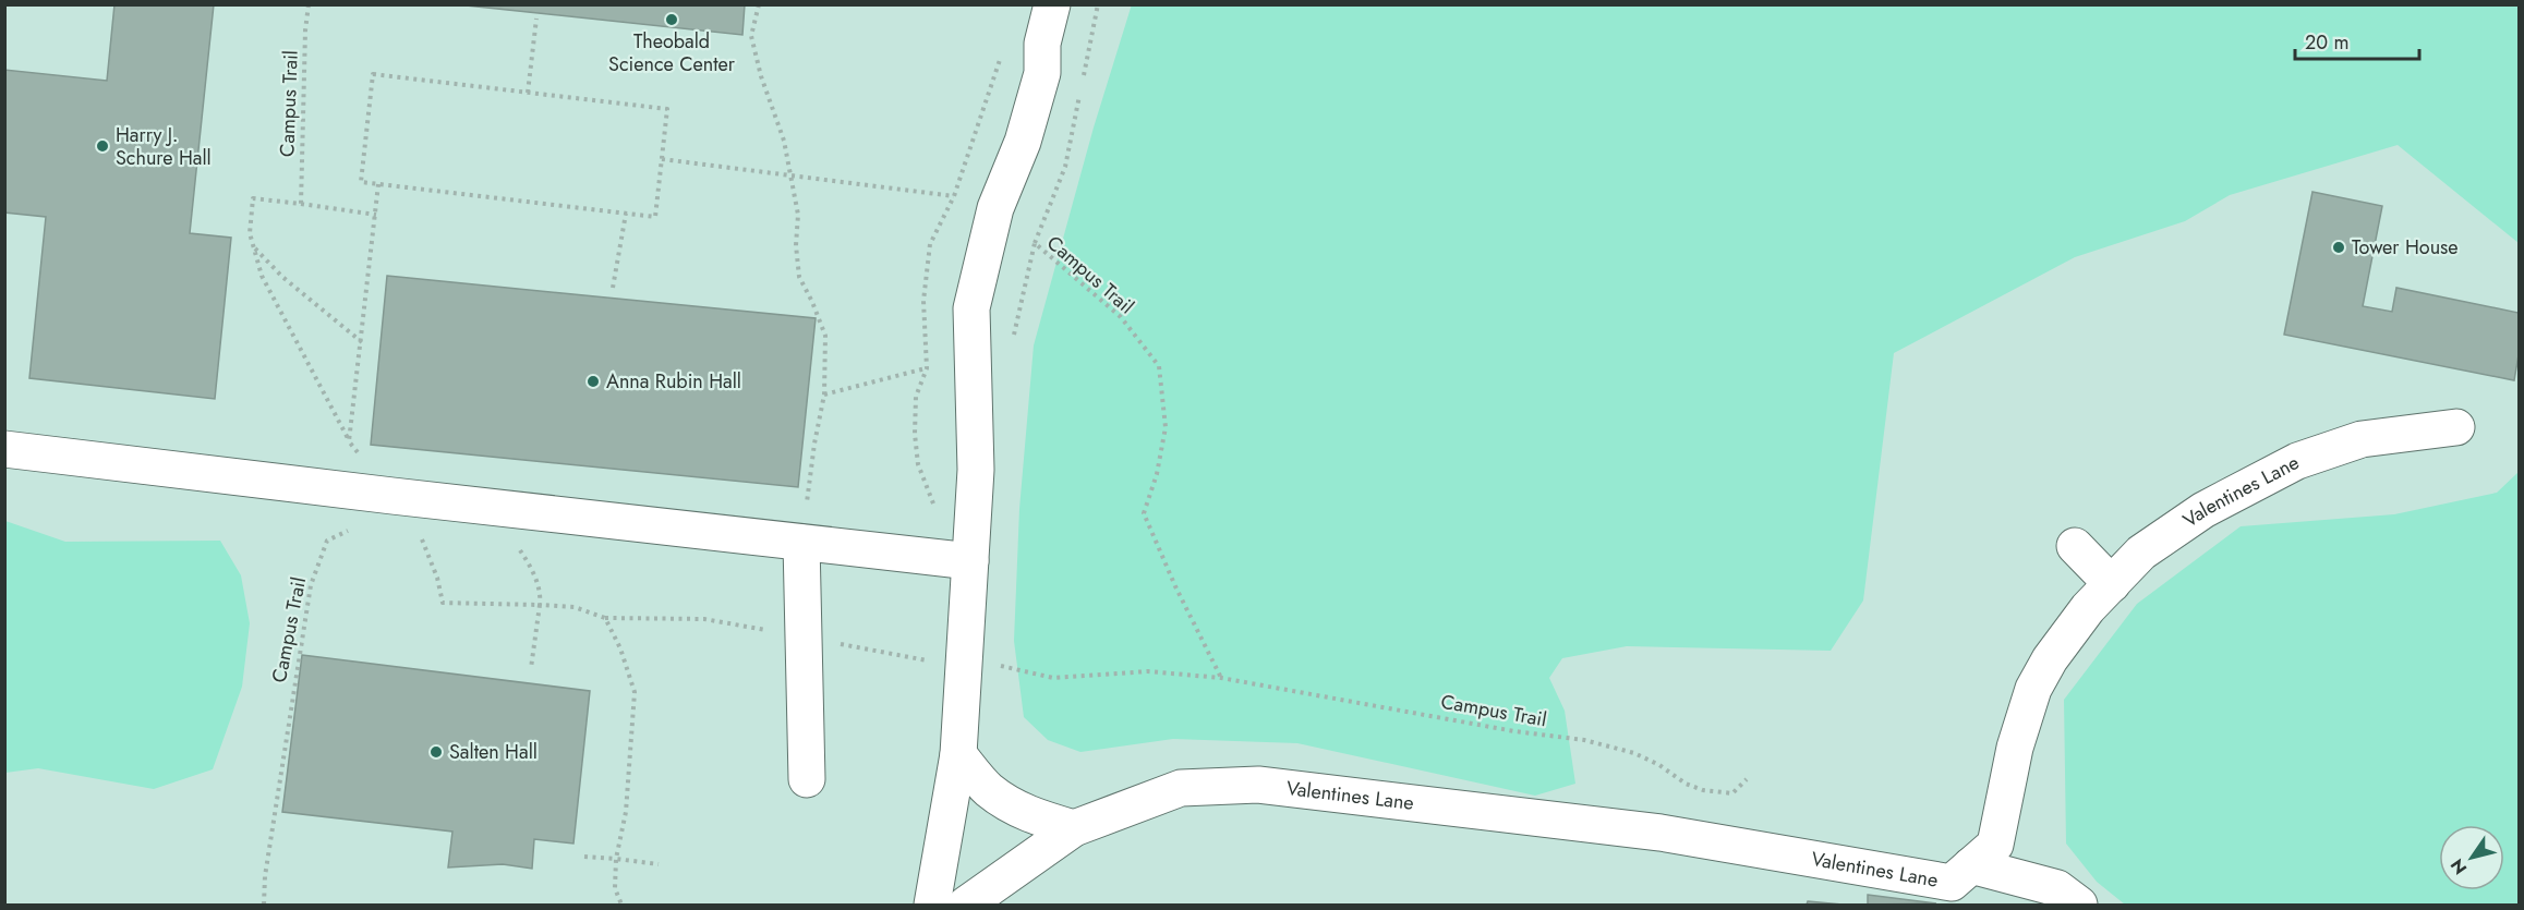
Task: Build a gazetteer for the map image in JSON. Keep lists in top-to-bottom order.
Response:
{
  "streets": {
    "street": ["Valentines Lane"],
    "path": ["Campus Trail"]
  },
  "places": [
    "Theobald Science Center",
    "Harry J. Schure Hall",
    "Tower House",
    "Anna Rubin Hall",
    "Salten Hall"
  ],
  "scale_bar": "20 m",
  "north": "bottom left"
}
